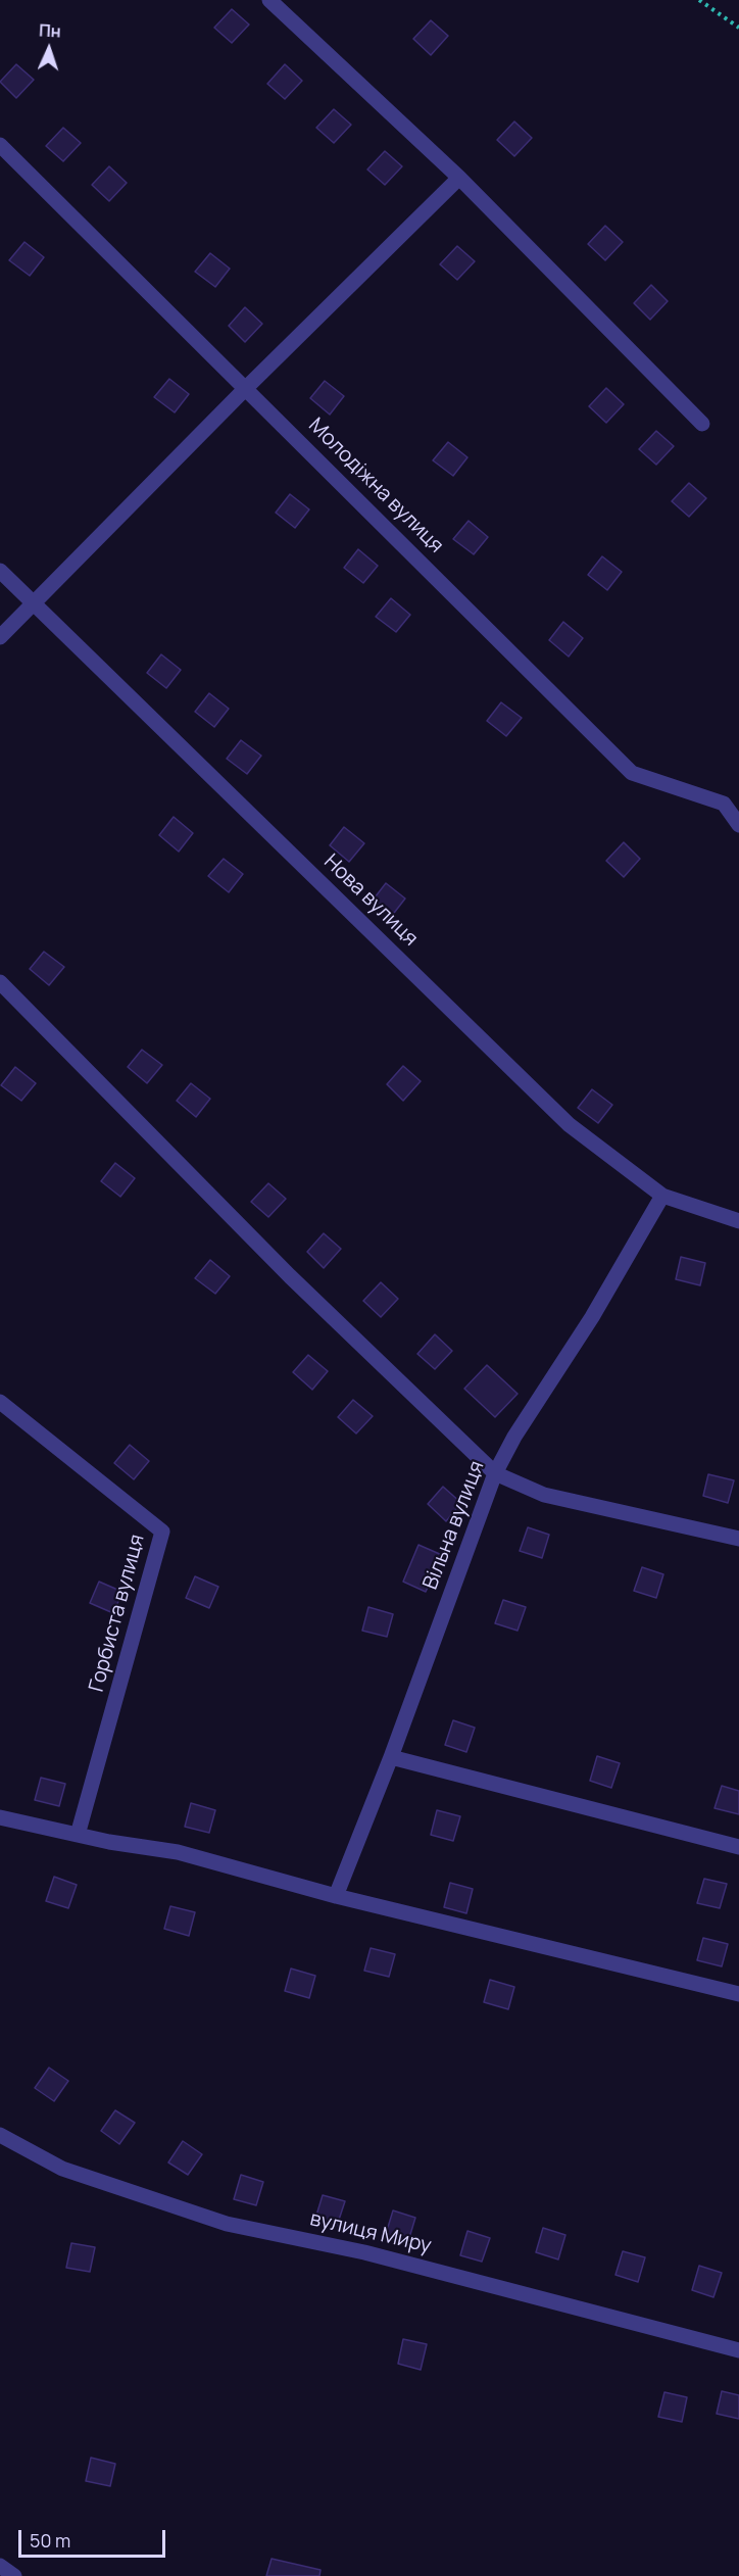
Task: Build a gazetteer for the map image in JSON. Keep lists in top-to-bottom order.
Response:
{
  "streets": {
    "street": [
      "Молодіжна вулиця",
      "Нова вулиця",
      "Вільна вулиця",
      "Горбиста вулиця",
      "вулиця Миру"
    ]
  },
  "crossings": [
    ["Нова вулиця", "Вільна вулиця"]
  ],
  "scale_bar": "50 m",
  "north": "top"
}
